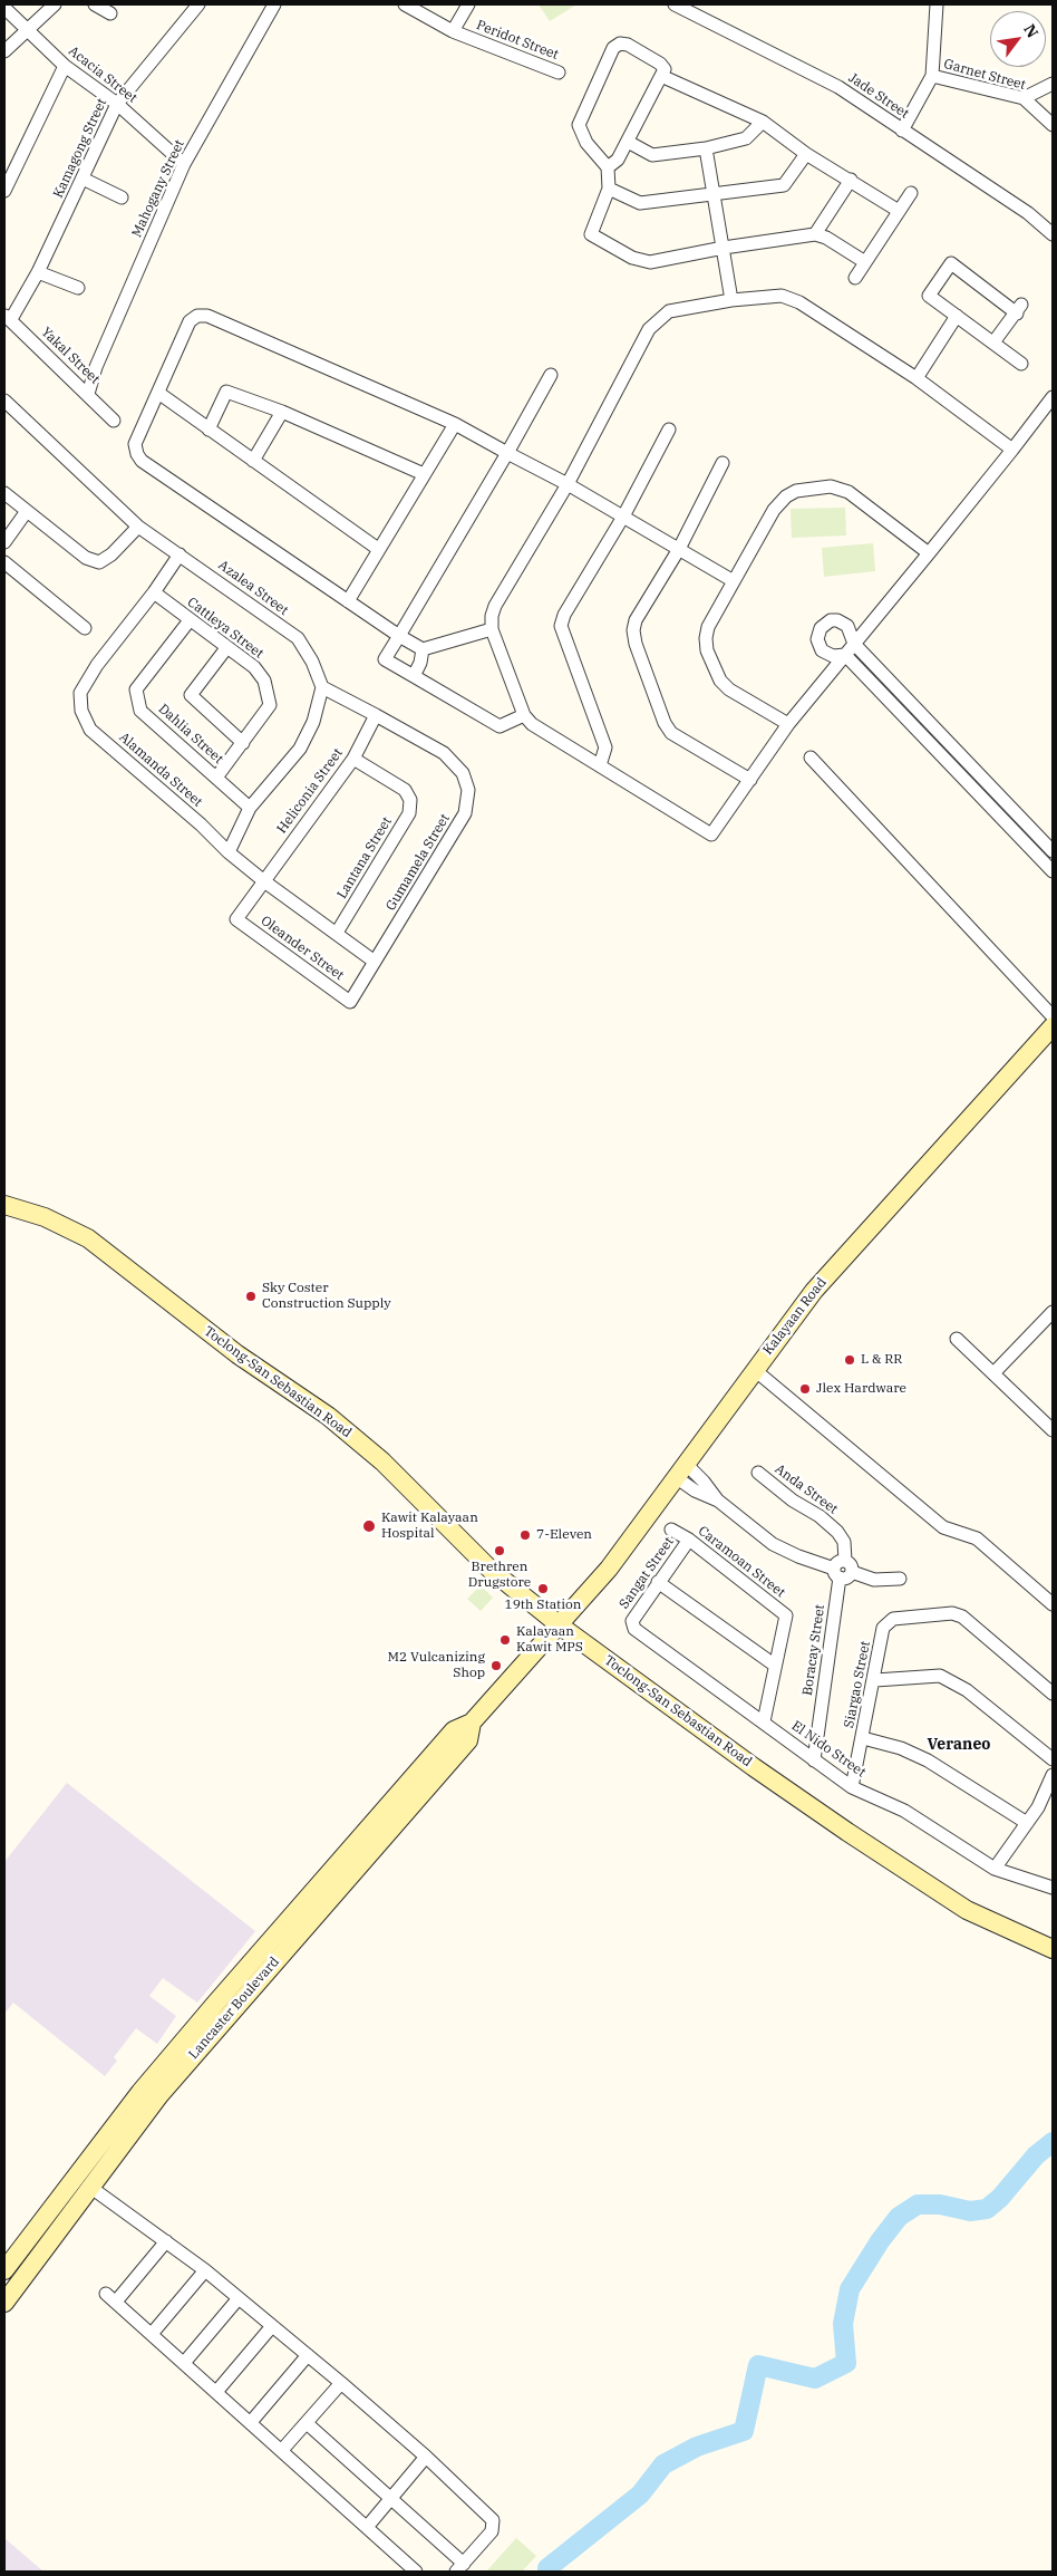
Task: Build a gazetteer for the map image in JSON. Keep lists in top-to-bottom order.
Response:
{
  "streets": {
    "main road": ["Kalayaan Road", "Toclong-San Sebastian Road", "Lancaster Boulevard"],
    "street": [
      "Peridot Street",
      "Acacia Street",
      "Garnet Street",
      "Jade Street",
      "Kamagong Street",
      "Mahogany Street",
      "Yakal Street",
      "Azalea Street",
      "Cattleya Street",
      "Dahlia Street",
      "Alamanda Street",
      "Heliconia Street",
      "Lantana Street",
      "Gumamela Street",
      "Oleander Street",
      "Anda Street",
      "Caramoan Street",
      "Sangat Street",
      "Boracay Street",
      "Siargao Street",
      "El Nido Street"
    ]
  },
  "crossings": [
    ["Acacia Street", "Kamagong Street"],
    ["Acacia Street", "Mahogany Street"],
    ["Kamagong Street", "Yakal Street"],
    ["Mahogany Street", "Yakal Street"],
    ["Azalea Street", "Alamanda Street"],
    ["Azalea Street", "Gumamela Street"],
    ["Cattleya Street", "Dahlia Street"],
    ["Cattleya Street", "Alamanda Street"],
    ["Alamanda Street", "Heliconia Street"],
    ["Alamanda Street", "Lantana Street"],
    ["Alamanda Street", "Gumamela Street"],
    ["Alamanda Street", "Oleander Street"],
    ["Heliconia Street", "Lantana Street"],
    ["Heliconia Street", "Gumamela Street"],
    ["Heliconia Street", "Oleander Street"],
    ["Gumamela Street", "Oleander Street"],
    ["Kalayaan Road", "Toclong-San Sebastian Road"],
    ["Kalayaan Road", "Lancaster Boulevard"],
    ["Toclong-San Sebastian Road", "Lancaster Boulevard"],
    ["Anda Street", "Boracay Street"],
    ["Caramoan Street", "Sangat Street"],
    ["Caramoan Street", "El Nido Street"],
    ["Sangat Street", "El Nido Street"],
    ["Boracay Street", "El Nido Street"],
    ["Siargao Street", "El Nido Street"]
  ],
  "districts": ["Veraneo"],
  "places": [
    "Sky Coster Construction Supply",
    "L & RR",
    "Jlex Hardware",
    "Kawit Kalayaan Hospital",
    "7-Eleven",
    "Brethren Drugstore",
    "19th Station",
    "Kalayaan Kawit MPS",
    "M2 Vulcanizing Shop"
  ],
  "north": "top right"
}
